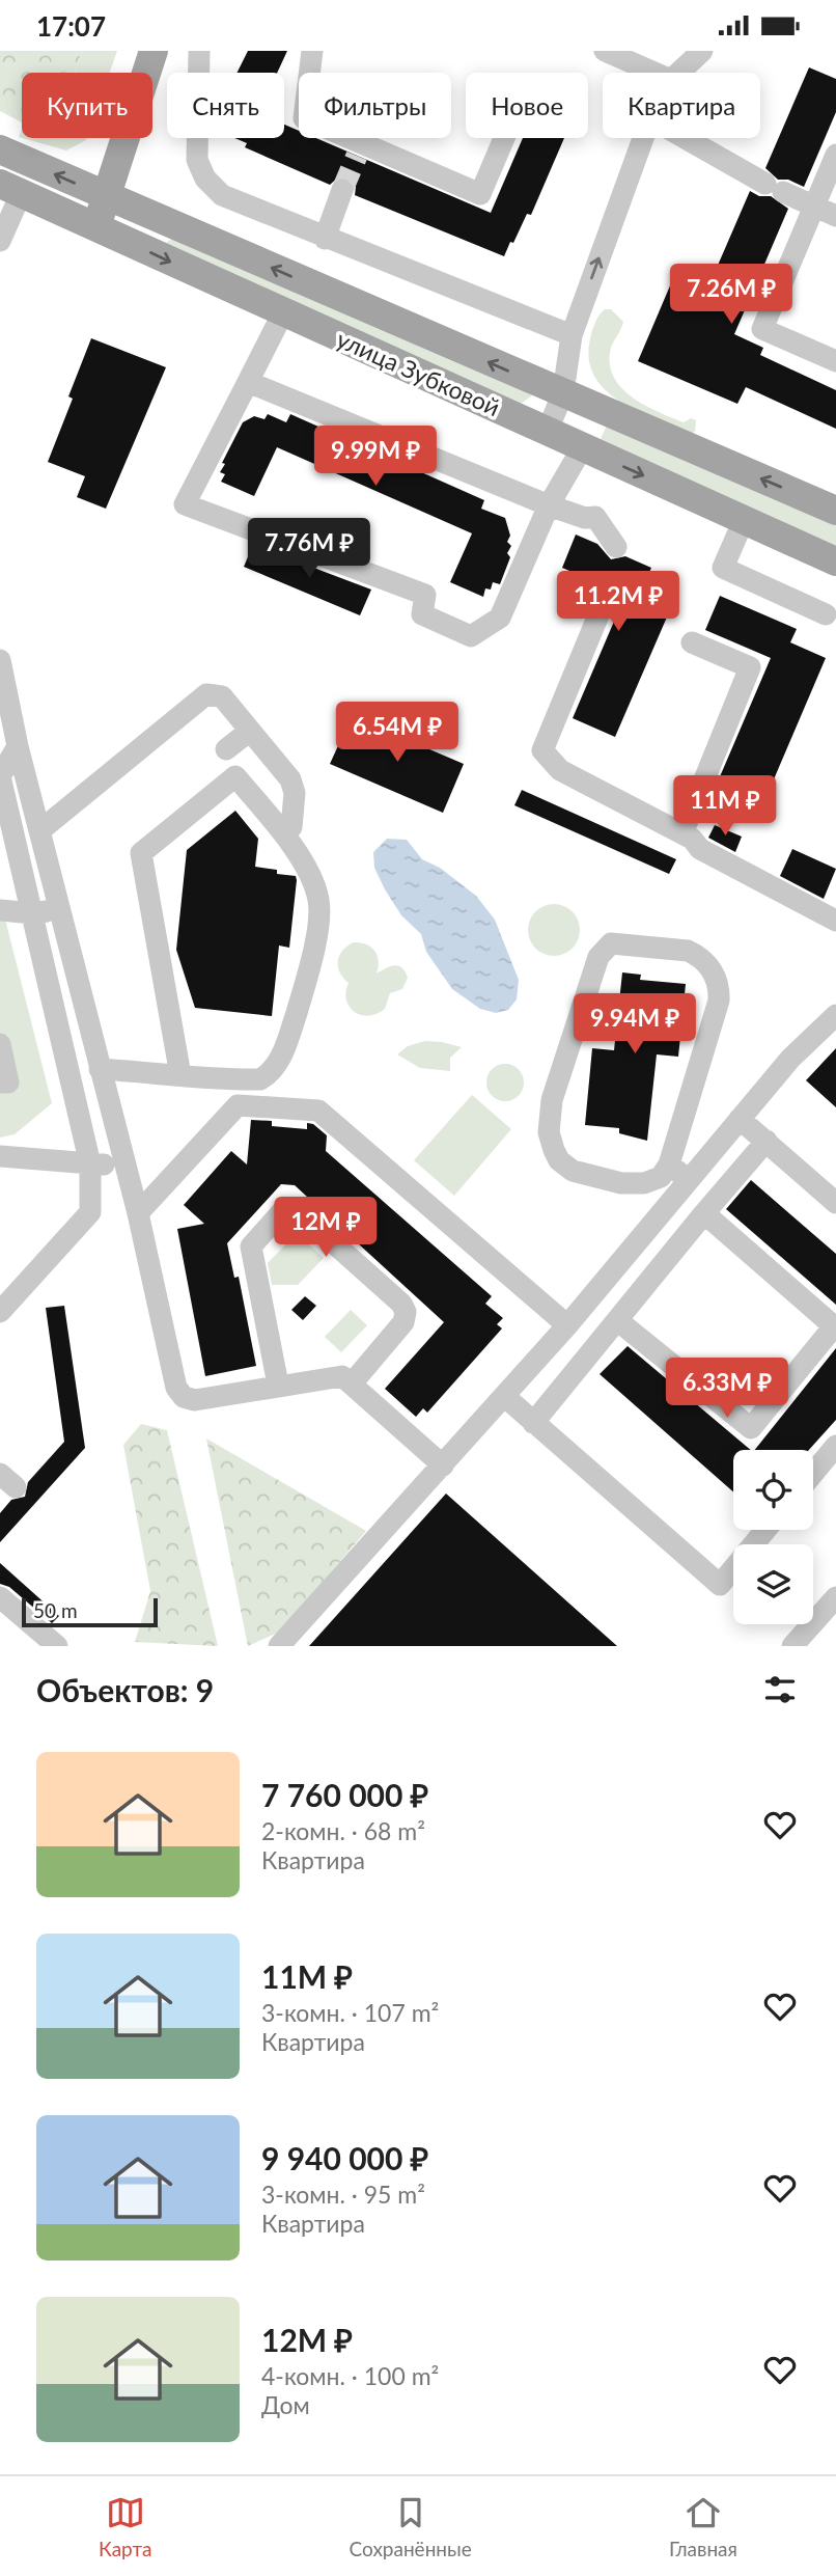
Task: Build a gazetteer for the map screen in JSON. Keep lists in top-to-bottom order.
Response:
{
  "streets": {
    "main road": ["улица Зубковой"]
  },
  "scale_bar": "50 m",
  "page": {
    "status": "17:07",
    "chip": [
      "Купить",
      "Снять",
      "Фильтры",
      "Новое",
      "Квартира"
    ],
    "price": [
      "7.26M ₽",
      "9.99M ₽",
      "7.76M ₽",
      "11.2M ₽",
      "6.54M ₽",
      "11M ₽",
      "9.94M ₽",
      "12M ₽",
      "6.33M ₽"
    ],
    "scale": "50 m",
    "heading": "Объектов: 9",
    "list": [
      {
        "name": "7 760 000 ₽",
        "note": "2-комн. · 68 m² · Квартира"
      },
      {
        "name": "11M ₽",
        "note": "3-комн. · 107 m² · Квартира"
      },
      {
        "name": "9 940 000 ₽",
        "note": "3-комн. · 95 m² · Квартира"
      },
      {
        "name": "12M ₽",
        "note": "4-комн. · 100 m² · Дом"
      }
    ],
    "tabs": ["Карта", "Сохранённые", "Главная"]
  }
}
